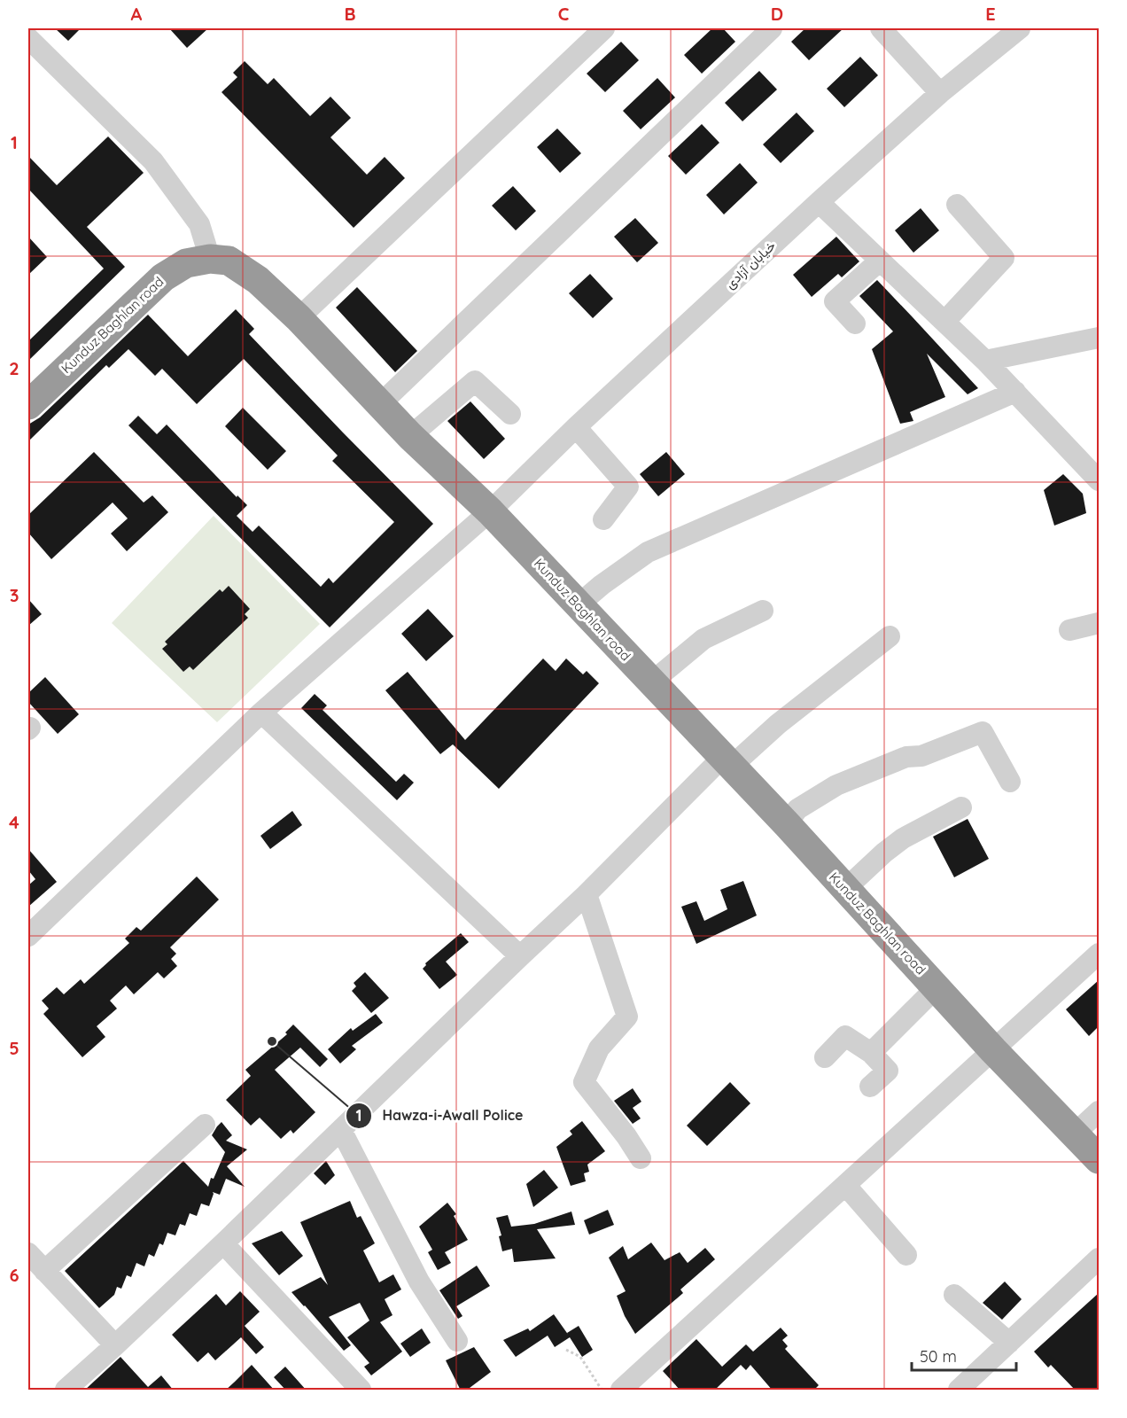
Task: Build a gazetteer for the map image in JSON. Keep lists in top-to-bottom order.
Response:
{
  "streets": {
    "highway": ["Kunduz Baghlan road"],
    "street": ["خیابان آزادی"]
  },
  "crossings": [
    ["خیابان آزادی", "Kunduz Baghlan road"]
  ],
  "places": ["Hawza-i-Awall Police"],
  "scale_bar": "50 m",
  "grid": {
    "columns": [
      "A",
      "B",
      "C",
      "D",
      "E"
    ],
    "rows": [
      "1",
      "2",
      "3",
      "4",
      "5",
      "6"
    ]
  }
}
